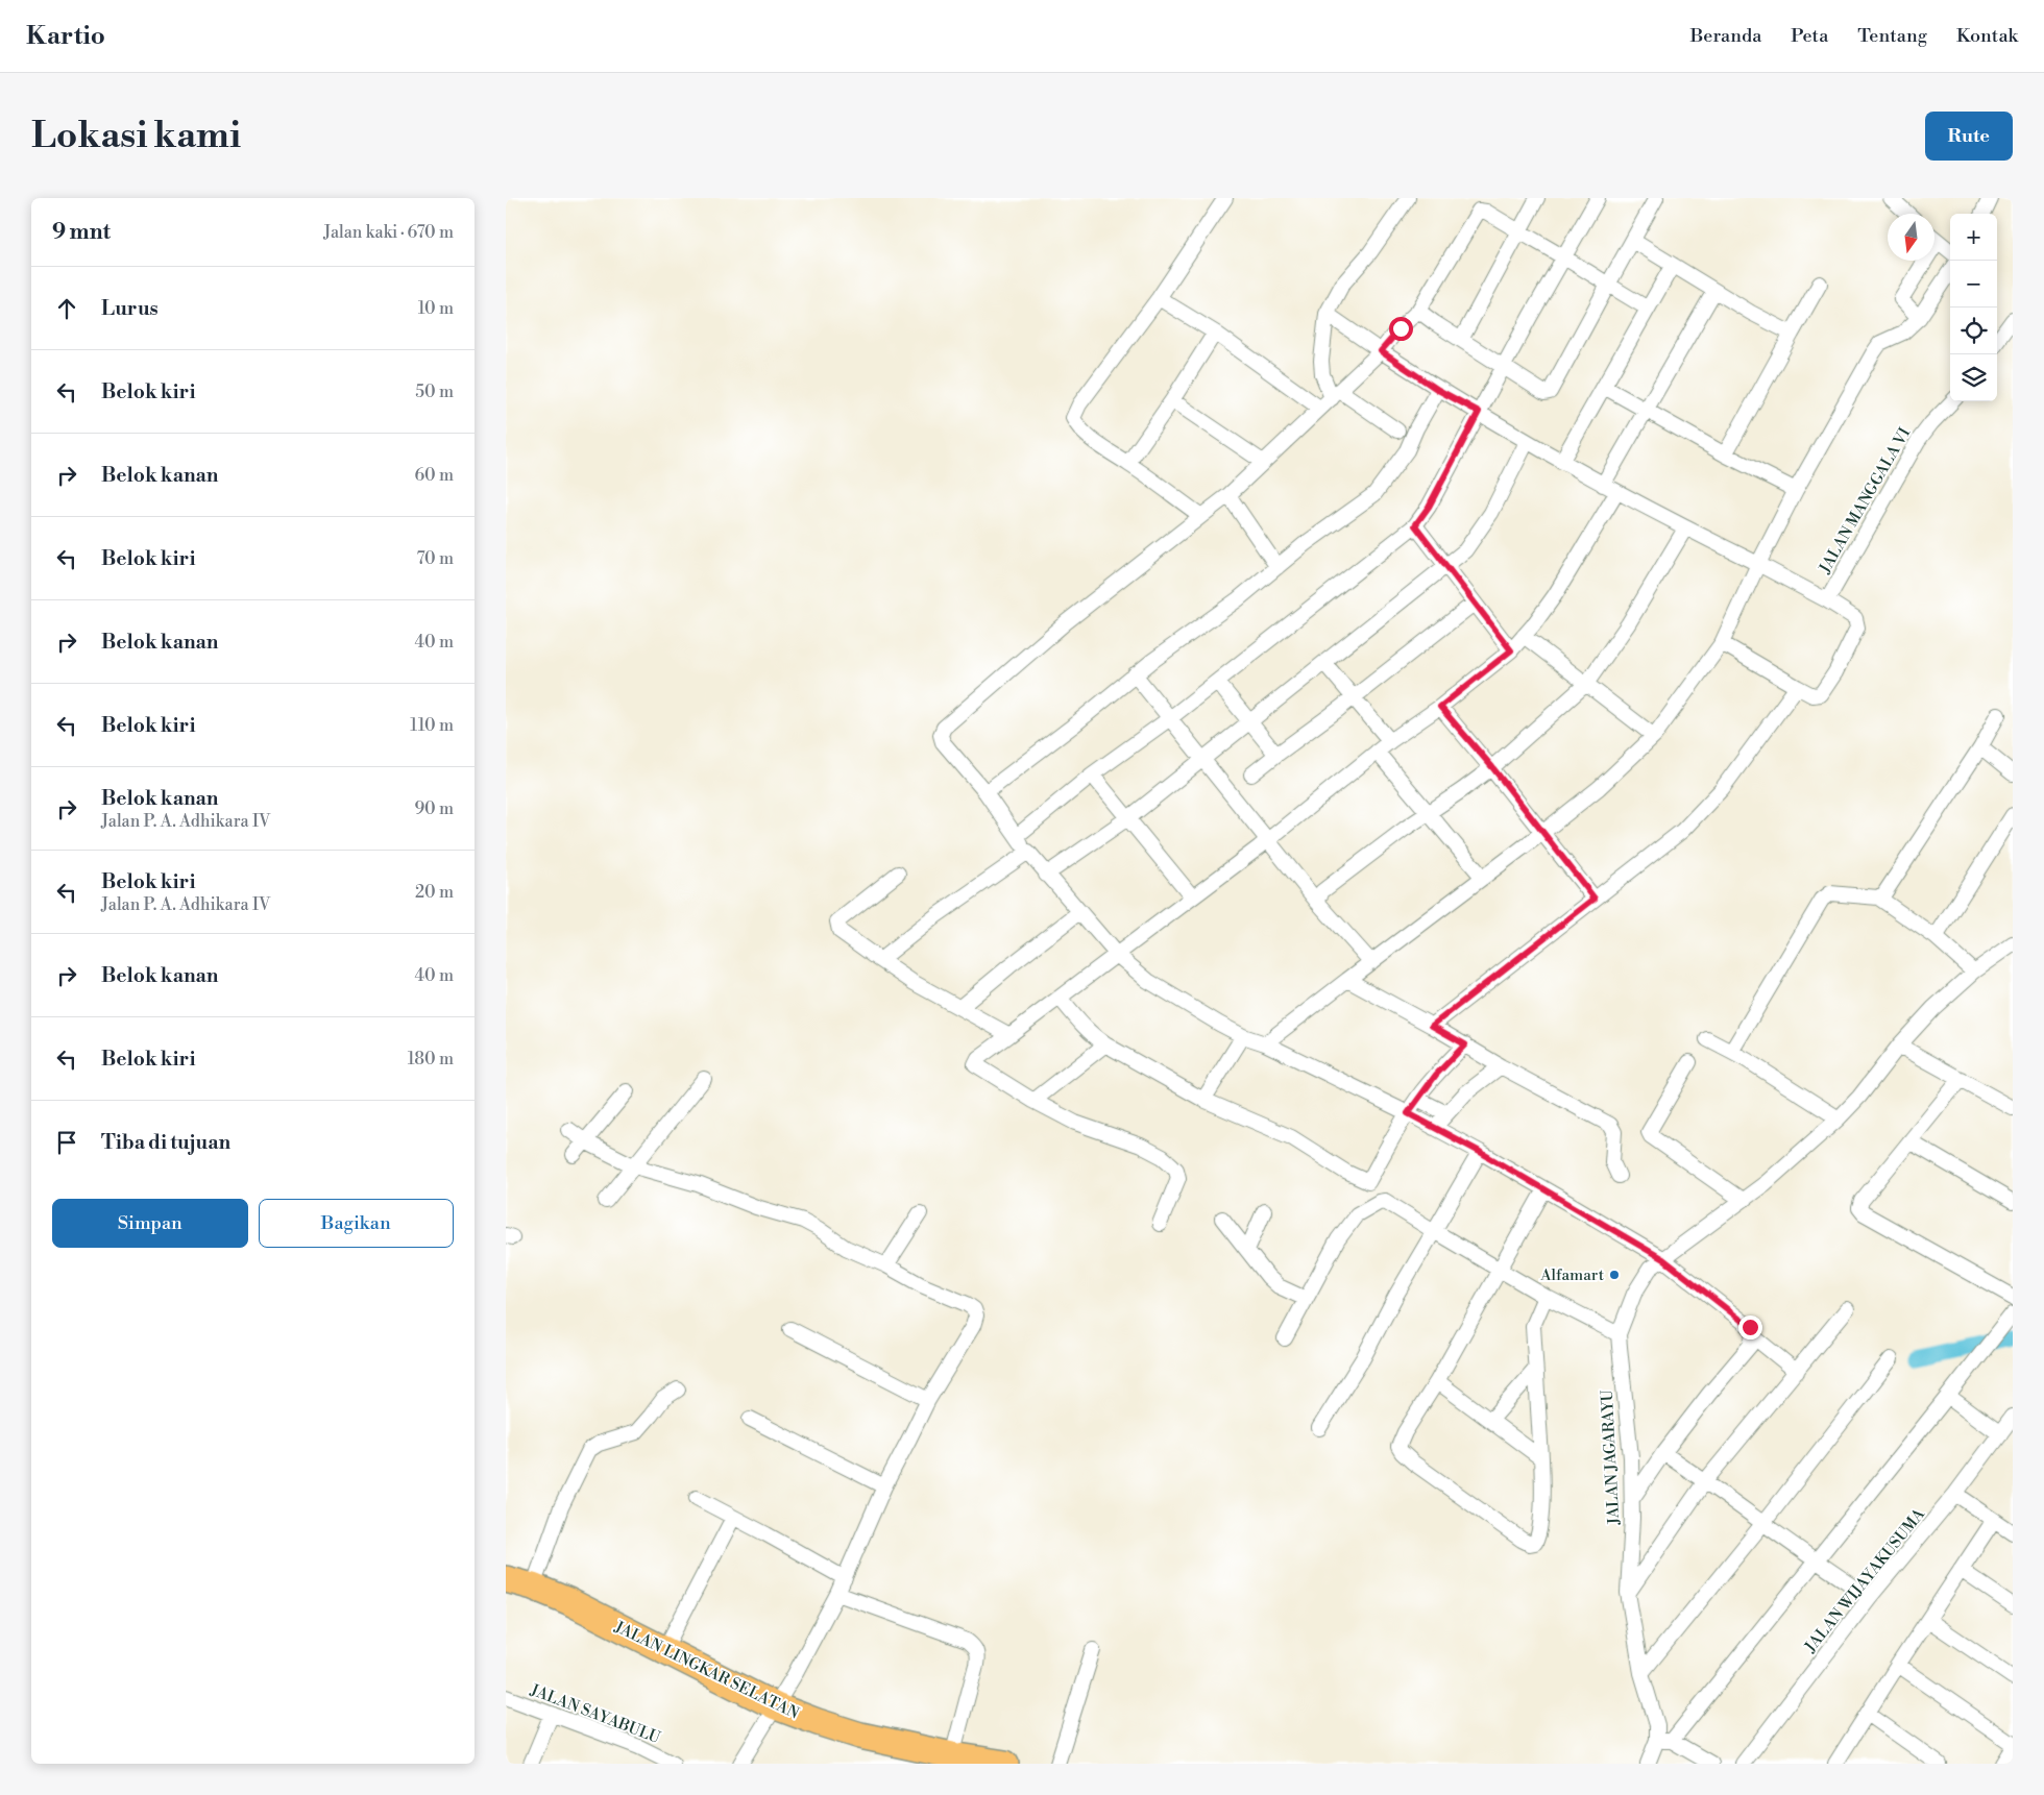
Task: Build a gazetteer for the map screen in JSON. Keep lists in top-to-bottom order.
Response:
{
  "streets": {
    "highway": ["JALAN LINGKAR SELATAN"],
    "street": [
      "JALAN MANGGALA VI",
      "JALAN JAGARAYU",
      "JALAN WIJAYAKUSUMA",
      "JALAN SAYABULU"
    ]
  },
  "places": ["Alfamart"],
  "north": "bottom",
  "page": {
    "header": "Kartio",
    "nav": [
      "Beranda",
      "Peta",
      "Tentang",
      "Kontak"
    ],
    "buttons": [
      "Rute",
      ["Simpan", "Bagikan"]
    ],
    "title": "Lokasi kami",
    "heading": ["9 mnt", "Jalan kaki · 670 m"],
    "map_buttons": ["+", "−"],
    "list": [
      ["Lurus", "10 m"],
      ["Belok kiri", "50 m"],
      ["Belok kanan", "60 m"],
      ["Belok kiri", "70 m"],
      ["Belok kanan", "40 m"],
      ["Belok kiri", "110 m"],
      ["Belok kanan", "Jalan P. A. Adhikara IV", "90 m"],
      ["Belok kiri", "Jalan P. A. Adhikara IV", "20 m"],
      ["Belok kanan", "40 m"],
      ["Belok kiri", "180 m"],
      "Tiba di tujuan"
    ]
  }
}
